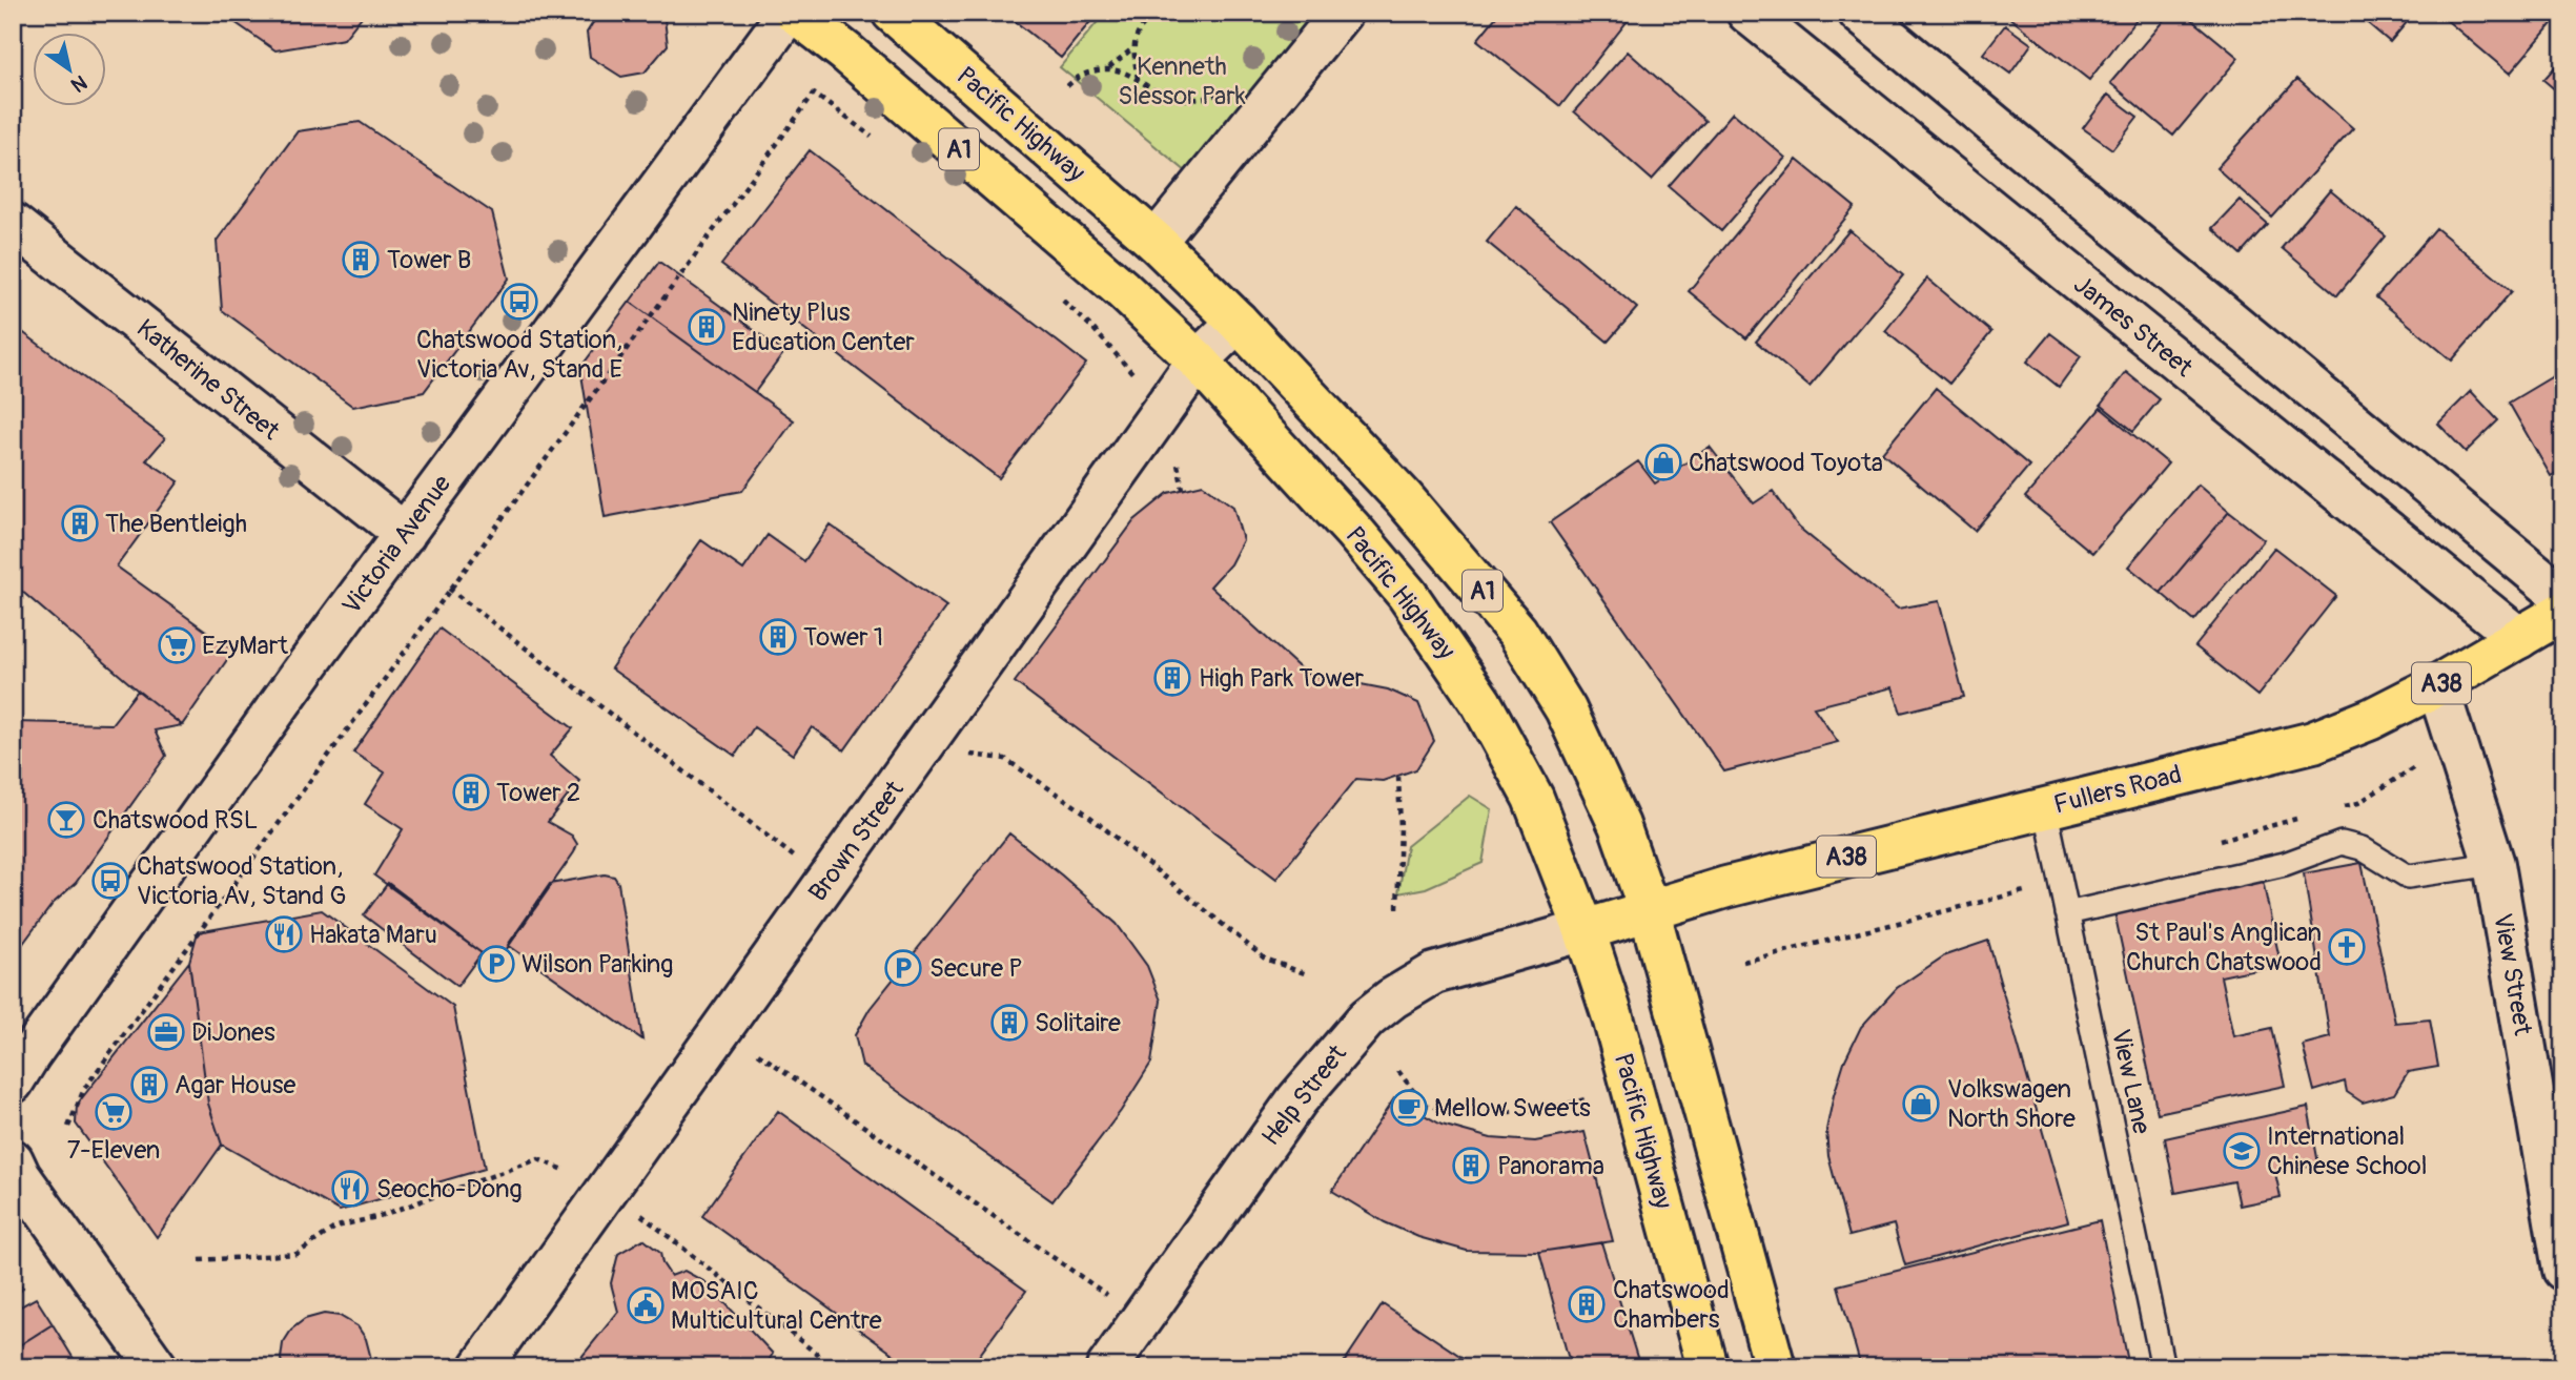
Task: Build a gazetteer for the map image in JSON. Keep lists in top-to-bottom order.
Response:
{
  "streets": {
    "main road": [
      "Pacific Highway",
      "A1",
      "A38",
      "Fullers Road"
    ],
    "street": [
      "James Street",
      "Katherine Street",
      "Victoria Avenue",
      "Brown Street",
      "View Street",
      "Help Street"
    ],
    "lane": ["View Lane"]
  },
  "crossings": [
    ["Pacific Highway", "A38"],
    ["Pacific Highway", "Fullers Road"],
    ["Pacific Highway", "Brown Street"],
    ["Pacific Highway", "Help Street"],
    ["James Street", "Fullers Road"],
    ["Katherine Street", "Victoria Avenue"],
    ["A38", "Fullers Road"],
    ["A38", "Help Street"],
    ["Fullers Road", "View Street"],
    ["Fullers Road", "View Lane"]
  ],
  "parks": ["Kenneth Slessor Park"],
  "places": {
    "building": [
      "Tower B",
      "Ninety Plus Education Center",
      "The Bentleigh",
      "Tower 1",
      "High Park Tower",
      "Tower 2",
      "Solitaire",
      "Agar House",
      "Panorama",
      "Chatswood Chambers"
    ],
    "bus stop": ["Chatswood Station, Victoria Av, Stand E", "Chatswood Station, Victoria Av, Stand G"],
    "shop": ["Chatswood Toyota", "Volkswagen North Shore"],
    "supermarket": ["EzyMart", "7-Eleven"],
    "bar": ["Chatswood RSL"],
    "restaurant": ["Hakata Maru", "Seocho-Dong"],
    "church": ["St Paul's Anglican Church Chatswood"],
    "parking": ["Wilson Parking", "Secure P"],
    "office": ["DiJones"],
    "cafe": ["Mellow Sweets"],
    "school or university": ["International Chinese School"],
    "public building": ["MOSAIC Multicultural Centre"]
  },
  "north": "bottom right"
}
